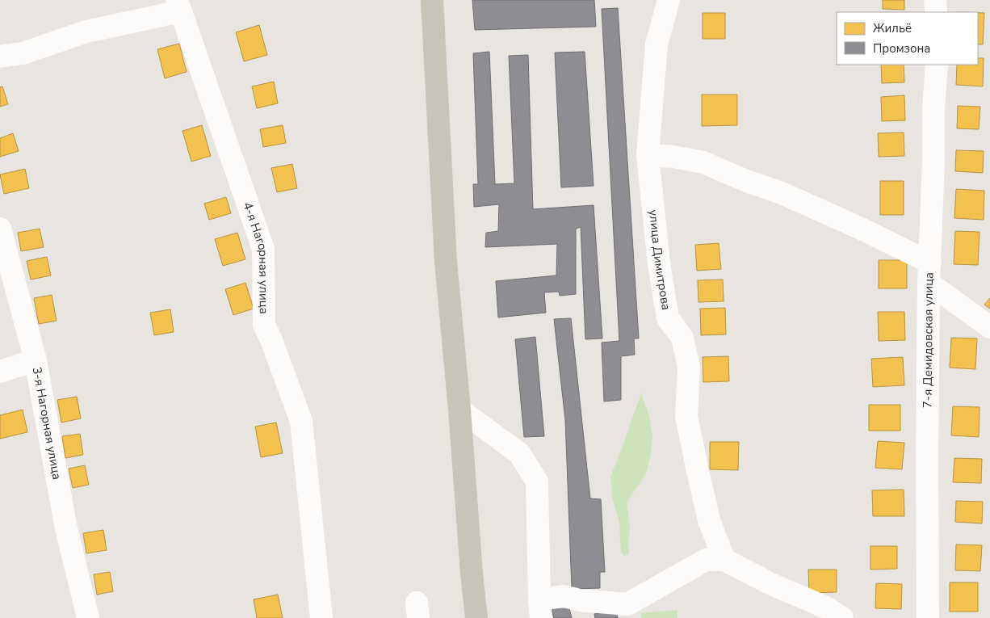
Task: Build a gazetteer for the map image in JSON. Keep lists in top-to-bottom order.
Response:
{
  "streets": {
    "street": [
      "4-я Нагорная улица",
      "улица Димитрова",
      "7-я Демидовская улица",
      "3-я Нагорная улица"
    ]
  },
  "legend": ["Жильё", "Промзона"]
}
